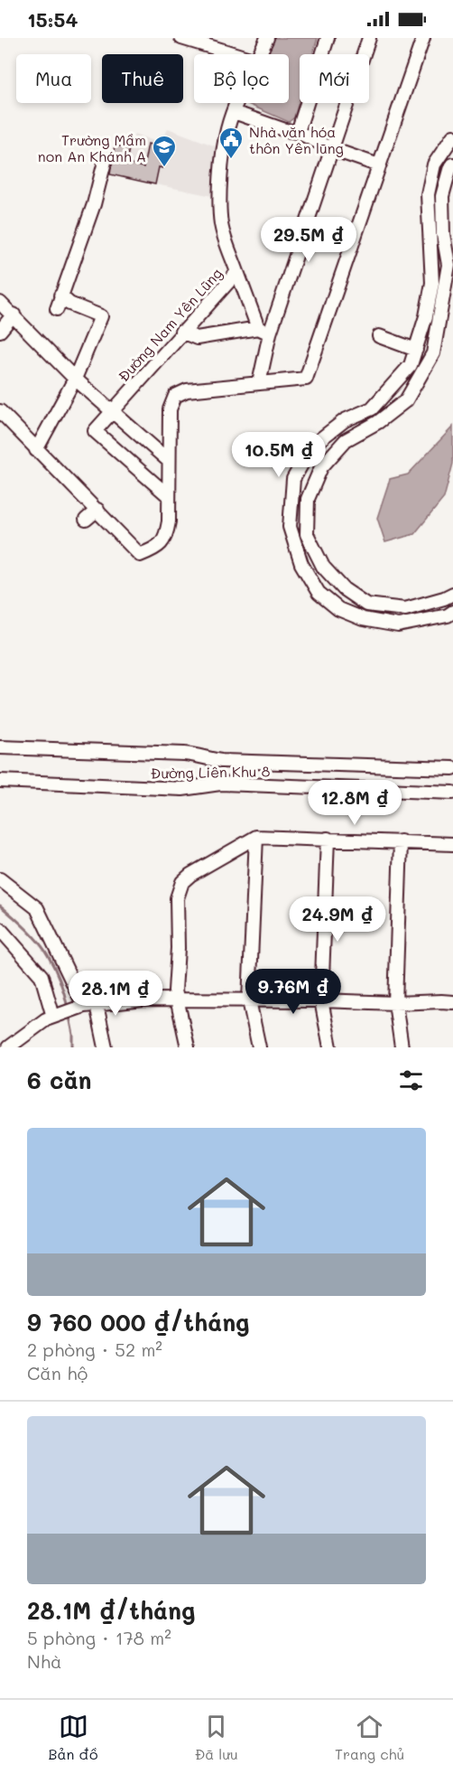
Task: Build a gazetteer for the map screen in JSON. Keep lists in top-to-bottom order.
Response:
{
  "streets": {
    "street": ["Đường Nam Yên Lũng", "Đường Liên Khu 8"]
  },
  "places": {
    "public building": ["Nhà văn hóa thôn Yên lũng"],
    "school or university": ["Trường Mầm non An Khánh A"]
  },
  "page": {
    "status": "15:54",
    "chip": [
      "Mua",
      "Thuê",
      "Bộ lọc",
      "Mới"
    ],
    "price": [
      "29.5M ₫",
      "10.5M ₫",
      "12.8M ₫",
      "24.9M ₫",
      "9.76M ₫",
      "28.1M ₫"
    ],
    "heading": "6 căn",
    "list": [
      {
        "name": "9 760 000 ₫/tháng",
        "note": "2 phòng · 52 m² · Căn hộ"
      },
      {
        "name": "28.1M ₫/tháng",
        "note": "5 phòng · 178 m² · Nhà"
      }
    ],
    "tabs": ["Bản đồ", "Đã lưu", "Trang chủ"]
  }
}
